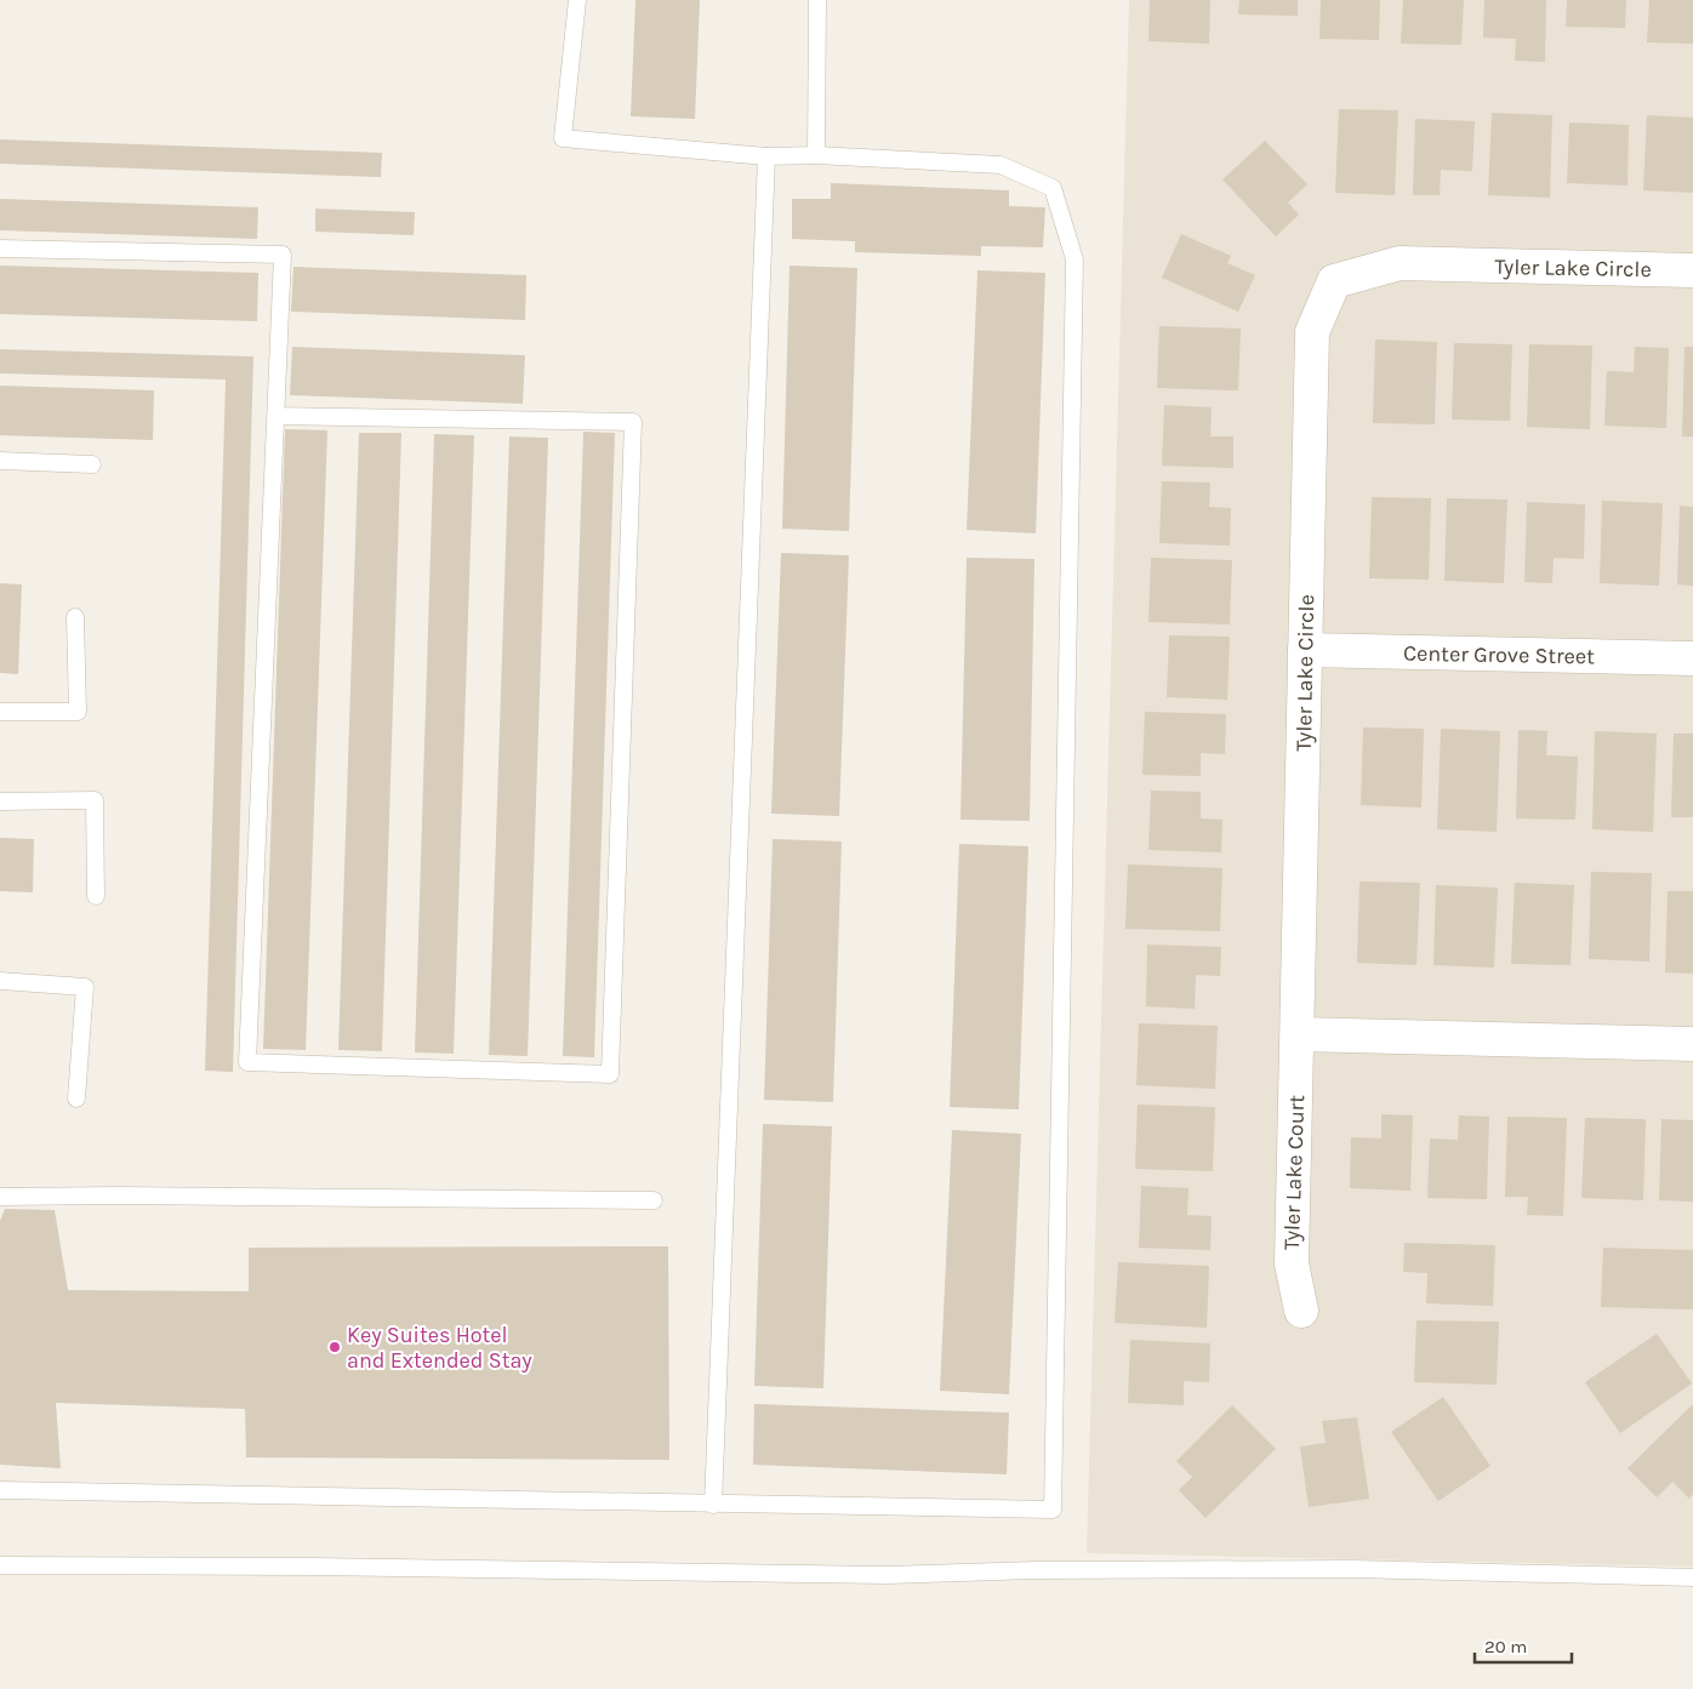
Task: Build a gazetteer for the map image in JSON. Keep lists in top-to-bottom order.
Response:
{
  "streets": {
    "street": ["Tyler Lake Circle", "Center Grove Street", "Tyler Lake Court"]
  },
  "crossings": [
    ["Tyler Lake Circle", "Center Grove Street"],
    ["Tyler Lake Circle", "Tyler Lake Court"]
  ],
  "places": ["Key Suites Hotel and Extended Stay"],
  "scale_bar": "20 m"
}
